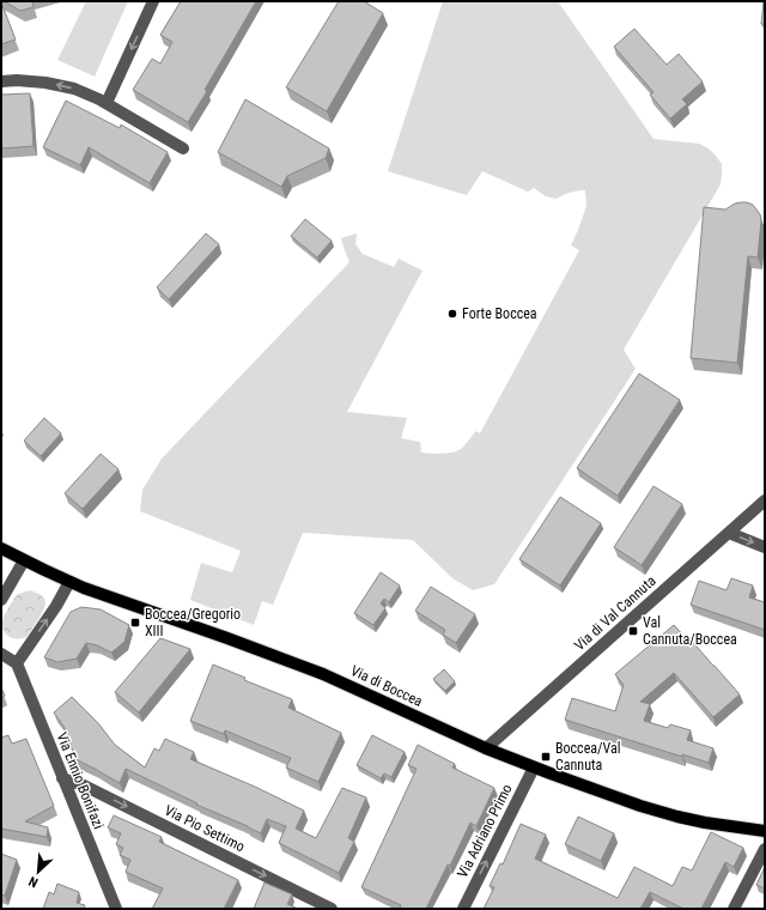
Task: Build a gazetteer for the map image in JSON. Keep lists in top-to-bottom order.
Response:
{
  "streets": {
    "main road": ["Via di Boccea"],
    "street": [
      "Via di Val Cannuta",
      "Via Ennio Bonifazi",
      "Via Pio Settimo",
      "Via Adriano Primo"
    ]
  },
  "crossings": [
    ["Via di Val Cannuta", "Via di Boccea"],
    ["Via di Boccea", "Via Adriano Primo"],
    ["Via Ennio Bonifazi", "Via Pio Settimo"]
  ],
  "one_way": ["Via Pio Settimo", "Via Adriano Primo"],
  "places": {
    "other": ["Forte Boccea"],
    "transit": ["Boccea/Gregorio XIII", "Val Cannuta/Boccea", "Boccea/Val Cannuta"]
  },
  "north": "bottom left"
}
